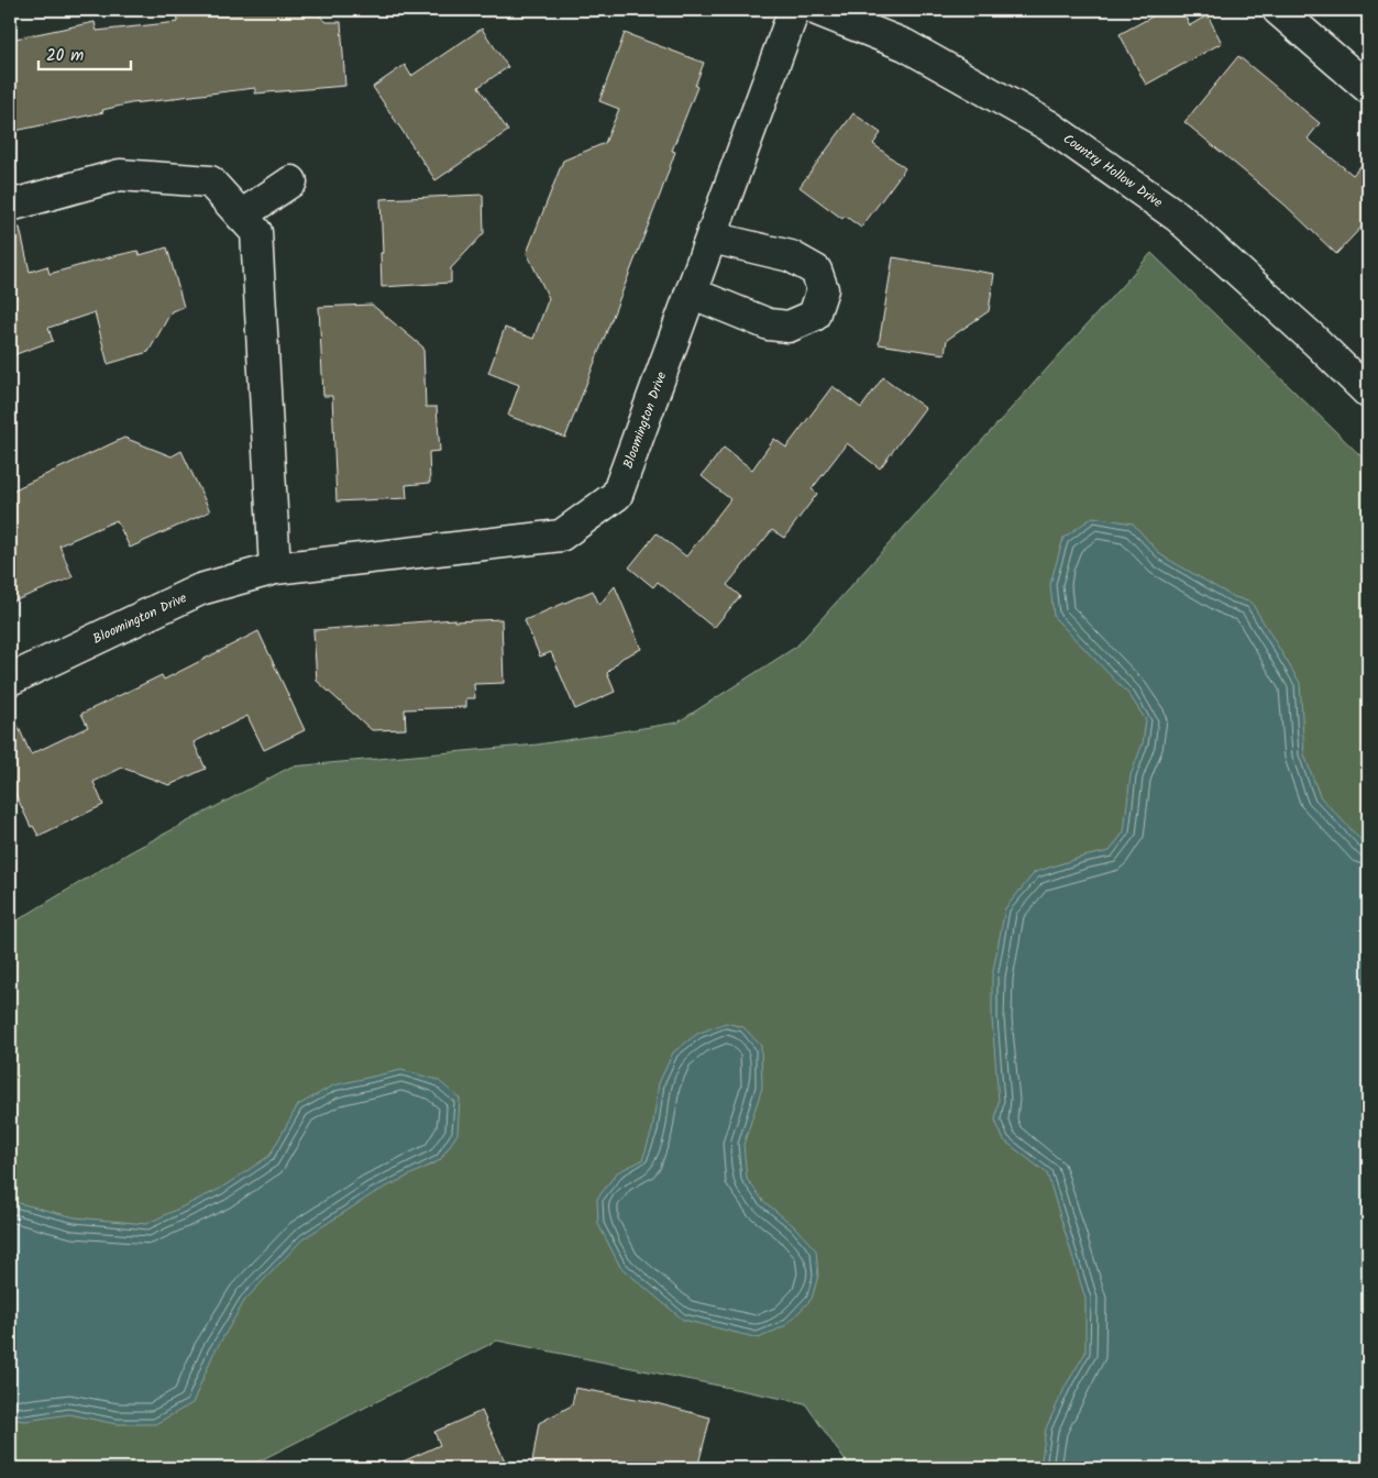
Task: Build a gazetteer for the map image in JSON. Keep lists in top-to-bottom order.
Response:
{
  "streets": {
    "street": ["Country Hollow Drive", "Bloomington Drive"]
  },
  "scale_bar": "20 m"
}
